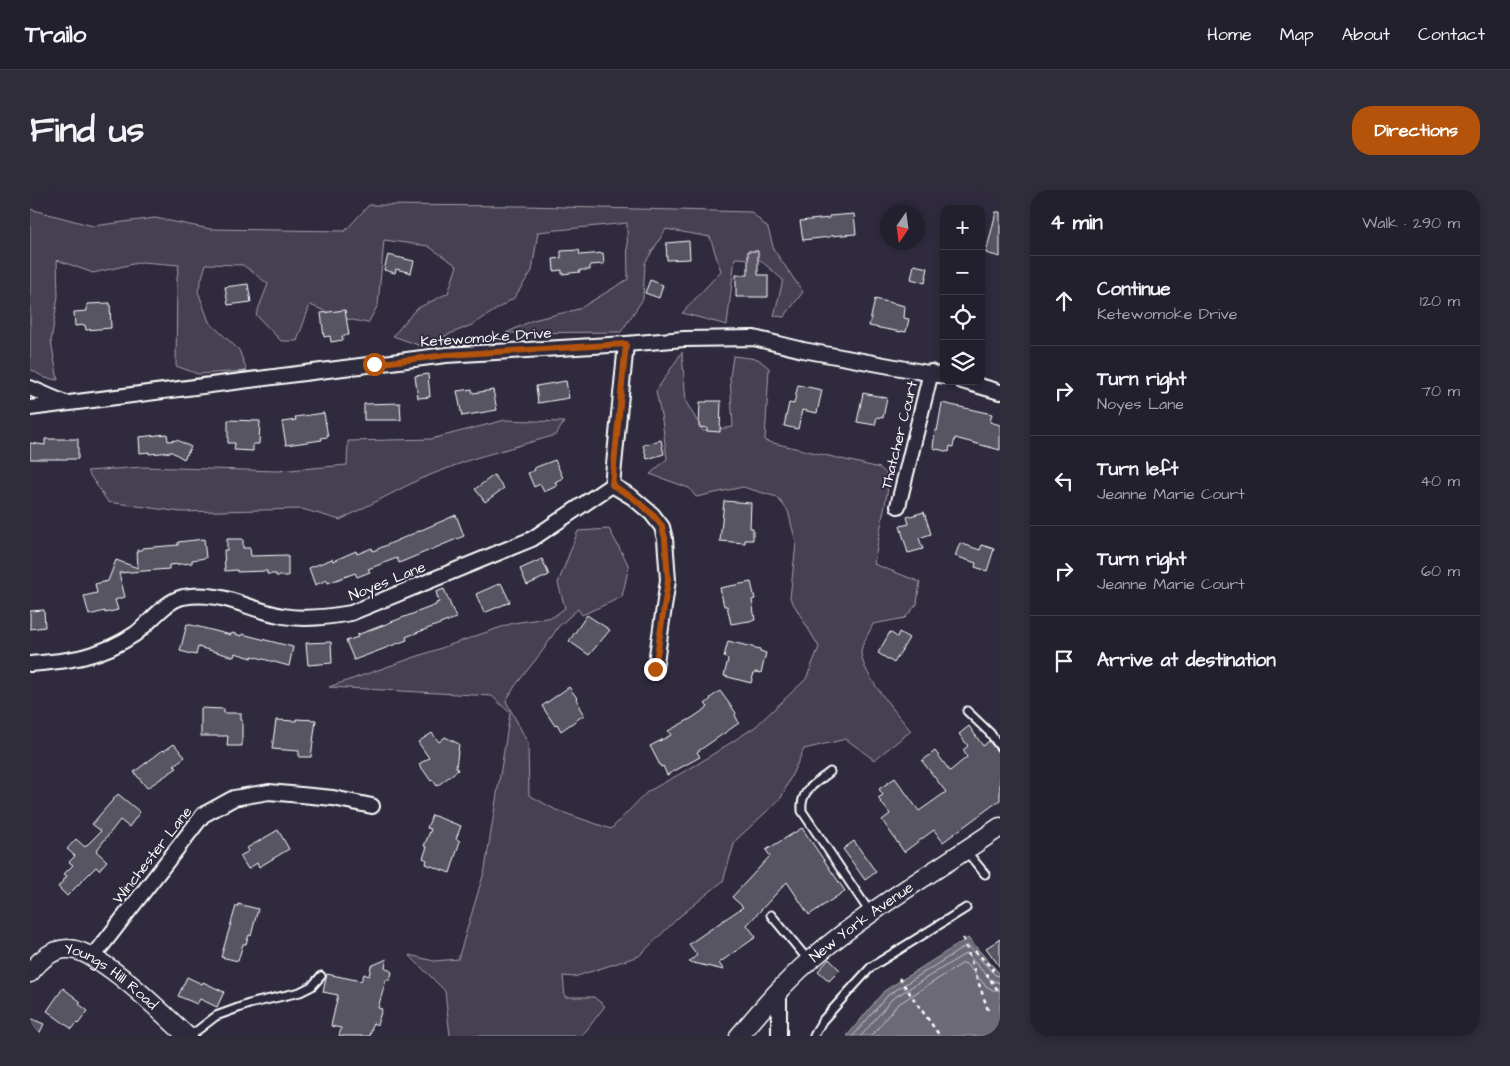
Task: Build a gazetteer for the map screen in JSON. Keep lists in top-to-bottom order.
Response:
{
  "streets": {
    "street": [
      "Ketewomoke Drive",
      "Thatcher Court",
      "Noyes Lane",
      "Winchester Lane",
      "New York Avenue",
      "Youngs Hill Road"
    ]
  },
  "crossings": [
    ["Ketewomoke Drive", "Thatcher Court"],
    ["Winchester Lane", "Youngs Hill Road"]
  ],
  "north": "bottom",
  "page": {
    "header": "Trailo",
    "nav": [
      "Home",
      "Map",
      "About",
      "Contact"
    ],
    "title": "Find us",
    "buttons": "Directions",
    "heading": ["4 min", "Walk · 290 m"],
    "map_buttons": ["+", "−"],
    "list": [
      ["Continue", "Ketewomoke Drive", "120 m"],
      ["Turn right", "Noyes Lane", "70 m"],
      ["Turn left", "Jeanne Marie Court", "40 m"],
      ["Turn right", "Jeanne Marie Court", "60 m"],
      "Arrive at destination"
    ]
  }
}
